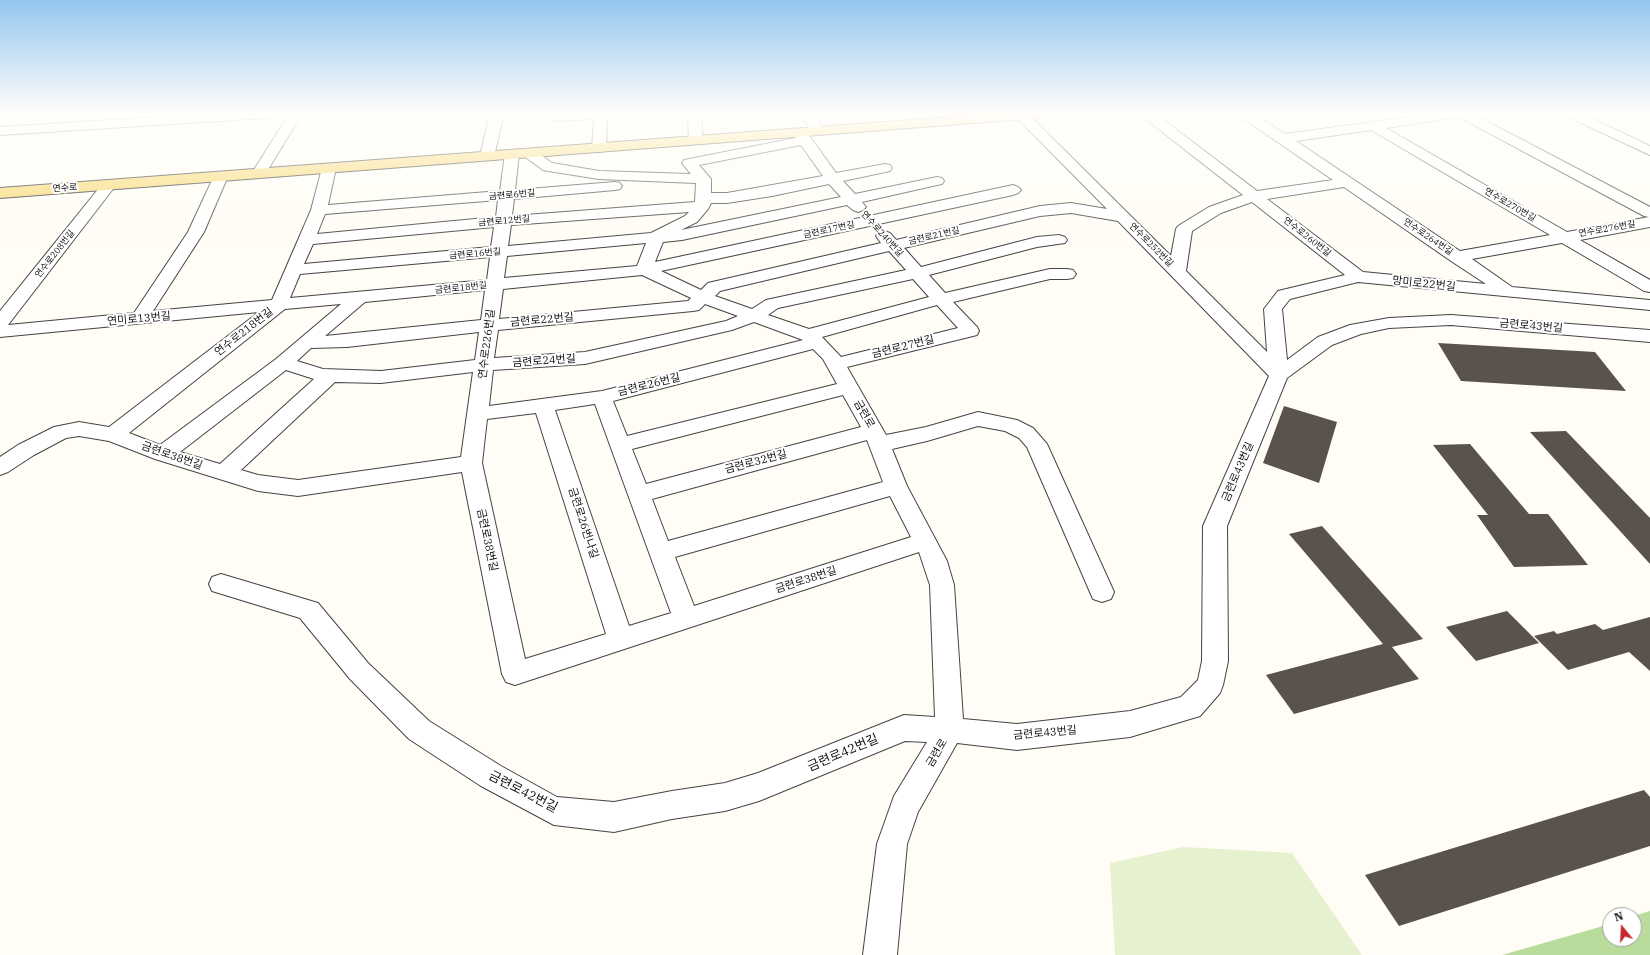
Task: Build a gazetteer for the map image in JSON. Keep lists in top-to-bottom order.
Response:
{
  "streets": {
    "main road": ["연수로"],
    "street": [
      "금련로6번길",
      "연수로270번길",
      "금련로12번길",
      "연수로276번길",
      "금련로17번길",
      "연수로240번길",
      "금련로21번길",
      "연수로260번길",
      "연수로264번길",
      "연수로252번길",
      "연수로208번길",
      "금련로16번길",
      "망미로22번길",
      "금련로18번길",
      "연미로13번길",
      "금련로22번길",
      "금련로43번길",
      "연수로218번길",
      "연수로226번길",
      "금련로27번길",
      "금련로24번길",
      "금련로26번길",
      "금련로",
      "금련로38번길",
      "금련로32번길",
      "금련로26번나길",
      "금련로42번길"
    ]
  },
  "crossings": [
    ["연수로", "연수로208번길"],
    ["연수로", "연수로218번길"],
    ["금련로6번길", "금련로12번길"],
    ["금련로6번길", "연수로218번길"],
    ["금련로6번길", "연수로226번길"],
    ["연수로270번길", "연수로276번길"],
    ["금련로12번길", "연수로218번길"],
    ["금련로12번길", "연수로226번길"],
    ["금련로17번길", "연수로240번길"],
    ["금련로17번길", "금련로18번길"],
    ["금련로17번길", "금련로"],
    ["연수로240번길", "금련로21번길"],
    ["연수로240번길", "금련로16번길"],
    ["연수로240번길", "금련로27번길"],
    ["연수로240번길", "금련로24번길"],
    ["연수로240번길", "금련로26번길"],
    ["금련로21번길", "연수로252번길"],
    ["금련로21번길", "금련로22번길"],
    ["금련로21번길", "금련로"],
    ["연수로260번길", "망미로22번길"],
    ["연수로264번길", "망미로22번길"],
    ["연수로252번길", "망미로22번길"],
    ["연수로252번길", "금련로43번길"],
    ["금련로16번길", "연수로218번길"],
    ["금련로16번길", "연수로226번길"],
    ["망미로22번길", "금련로43번길"],
    ["금련로18번길", "연미로13번길"],
    ["금련로18번길", "연수로218번길"],
    ["금련로18번길", "연수로226번길"],
    ["금련로18번길", "금련로"],
    ["연미로13번길", "연수로218번길"],
    ["금련로22번길", "연수로226번길"],
    ["금련로22번길", "금련로"],
    ["금련로43번길", "금련로"],
    ["금련로43번길", "금련로42번길"],
    ["연수로218번길", "금련로38번길"],
    ["연수로226번길", "금련로24번길"],
    ["연수로226번길", "금련로26번길"],
    ["연수로226번길", "금련로38번길"],
    ["금련로27번길", "금련로"],
    ["금련로24번길", "금련로"],
    ["금련로26번길", "금련로"],
    ["금련로26번길", "금련로26번나길"],
    ["금련로", "금련로38번길"],
    ["금련로", "금련로32번길"],
    ["금련로", "금련로42번길"],
    ["금련로38번길", "금련로26번나길"]
  ],
  "north": "top"
}
